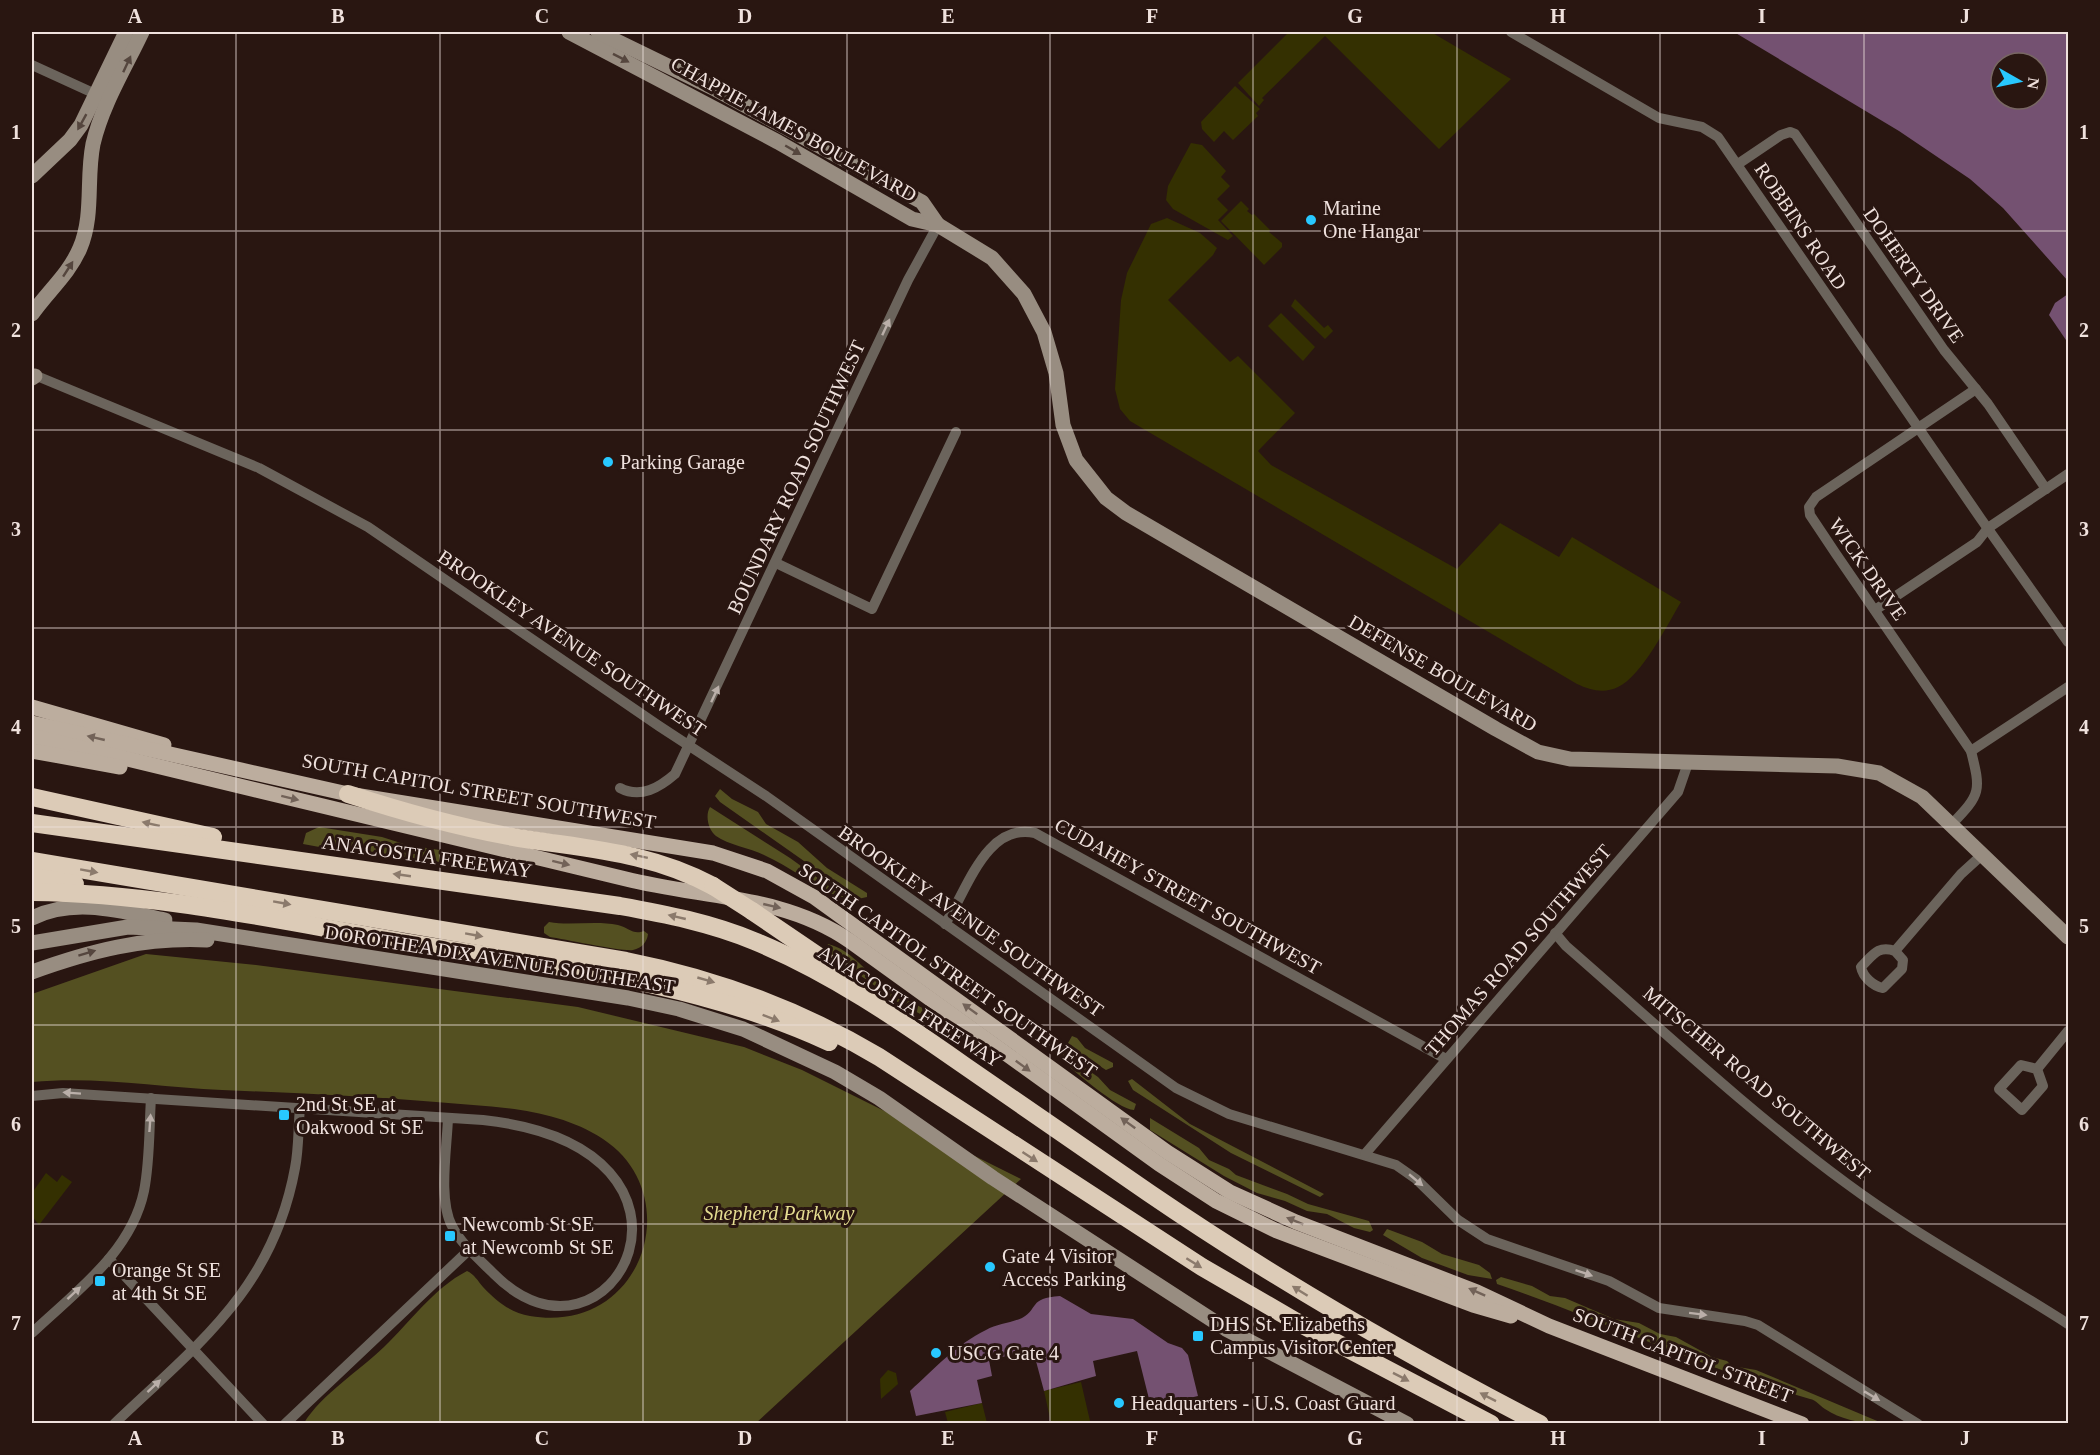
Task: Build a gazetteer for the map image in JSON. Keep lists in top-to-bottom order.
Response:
{
  "streets": {
    "highway": ["ANACOSTIA FREEWAY"],
    "main road": ["SOUTH CAPITOL STREET SOUTHWEST", "SOUTH CAPITOL STREET"],
    "street": [
      "CHAPPIE JAMES BOULEVARD",
      "ROBBINS ROAD",
      "DOHERTY DRIVE",
      "BOUNDARY ROAD SOUTHWEST",
      "WICK DRIVE",
      "BROOKLEY AVENUE SOUTHWEST",
      "DEFENSE BOULEVARD",
      "CUDAHEY STREET SOUTHWEST",
      "THOMAS ROAD SOUTHWEST",
      "DOROTHEA DIX AVENUE SOUTHEAST",
      "MITSCHER ROAD SOUTHWEST"
    ]
  },
  "crossings": [
    ["CHAPPIE JAMES BOULEVARD", "BOUNDARY ROAD SOUTHWEST"],
    ["CHAPPIE JAMES BOULEVARD", "DEFENSE BOULEVARD"],
    ["ROBBINS ROAD", "DOHERTY DRIVE"],
    ["ROBBINS ROAD", "WICK DRIVE"],
    ["DOHERTY DRIVE", "WICK DRIVE"],
    ["BOUNDARY ROAD SOUTHWEST", "BROOKLEY AVENUE SOUTHWEST"],
    ["BOUNDARY ROAD SOUTHWEST", "DEFENSE BOULEVARD"],
    ["WICK DRIVE", "DEFENSE BOULEVARD"],
    ["BROOKLEY AVENUE SOUTHWEST", "CUDAHEY STREET SOUTHWEST"],
    ["BROOKLEY AVENUE SOUTHWEST", "THOMAS ROAD SOUTHWEST"],
    ["DEFENSE BOULEVARD", "THOMAS ROAD SOUTHWEST"],
    ["SOUTH CAPITOL STREET SOUTHWEST", "SOUTH CAPITOL STREET"],
    ["CUDAHEY STREET SOUTHWEST", "THOMAS ROAD SOUTHWEST"],
    ["THOMAS ROAD SOUTHWEST", "MITSCHER ROAD SOUTHWEST"]
  ],
  "one_way": ["BOUNDARY ROAD SOUTHWEST"],
  "parks": ["Shepherd Parkway"],
  "places": {
    "other": [
      "Marine One Hangar",
      "Parking Garage",
      "Gate 4 Visitor Access Parking",
      "USCG Gate 4",
      "Headquarters - U.S. Coast Guard"
    ],
    "transit": [
      "2nd St SE at Oakwood St SE",
      "Newcomb St SE at Newcomb St SE",
      "Orange St SE at 4th St SE",
      "DHS St. Elizabeths Campus Visitor Center"
    ]
  },
  "north": "right",
  "grid": {
    "columns": [
      "A",
      "B",
      "C",
      "D",
      "E",
      "F",
      "G",
      "H",
      "I",
      "J"
    ],
    "rows": [
      "1",
      "2",
      "3",
      "4",
      "5",
      "6",
      "7"
    ]
  }
}
